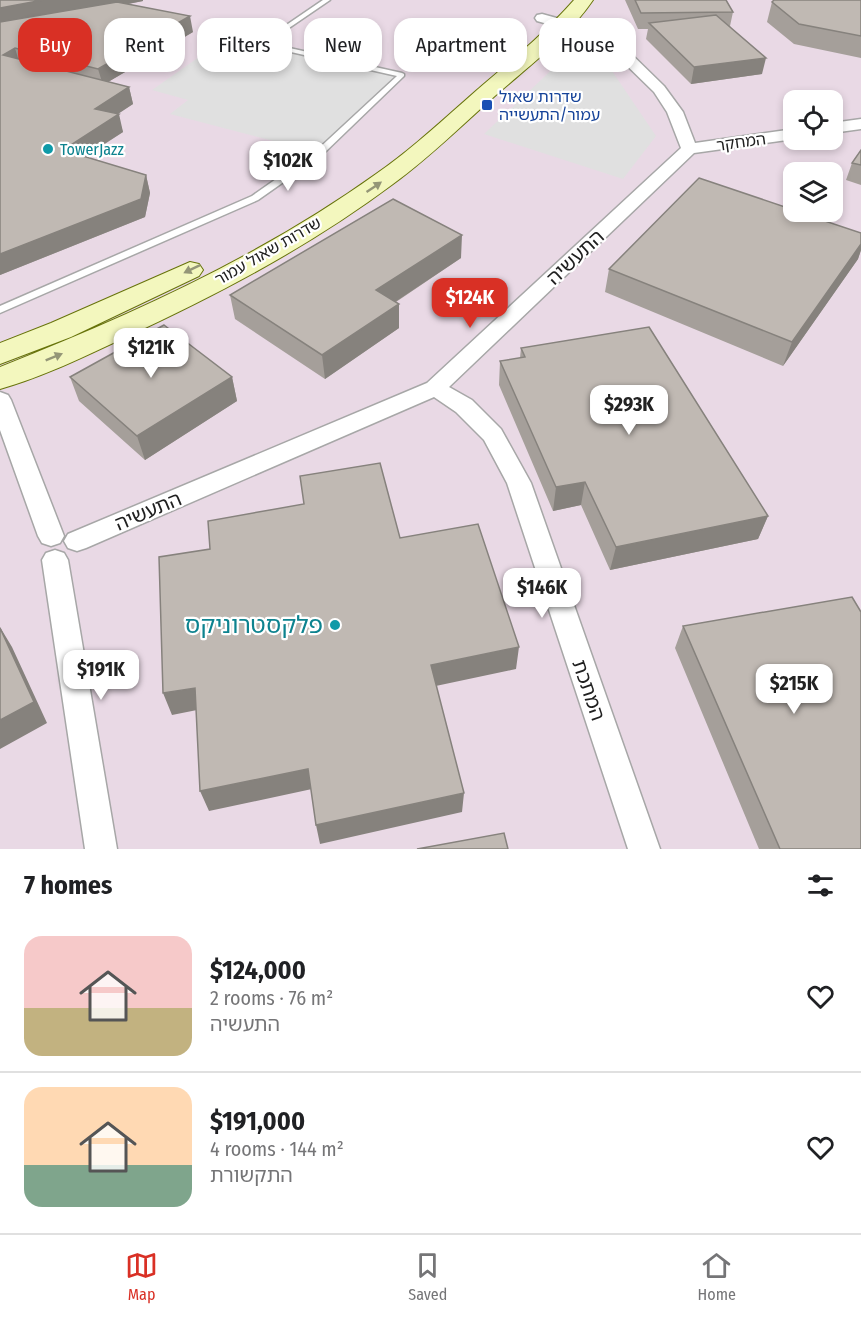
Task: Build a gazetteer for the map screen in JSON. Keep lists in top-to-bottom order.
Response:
{
  "streets": {
    "street": [
      "המחקר",
      "שדרות שאול עמור",
      "התעשיה",
      "המתכת"
    ]
  },
  "crossings": [
    ["המחקר", "התעשיה"],
    ["התעשיה", "המתכת"]
  ],
  "places": {
    "transit": ["שדרות שאול עמור/התעשייה"],
    "other": ["TowerJazz", "פלקסטרוניקס"]
  },
  "page": {
    "chip": [
      "Buy",
      "Rent",
      "Filters",
      "New",
      "Apartment",
      "House"
    ],
    "price": [
      "$102K",
      "$124K",
      "$121K",
      "$293K",
      "$146K",
      "$191K",
      "$215K"
    ],
    "heading": "7 homes",
    "list": [
      {
        "name": "$124,000",
        "note": "2 rooms · 76 m² · התעשיה"
      },
      {
        "name": "$191,000",
        "note": "4 rooms · 144 m² · התקשורת"
      }
    ],
    "tabs": ["Map", "Saved", "Home"]
  }
}
